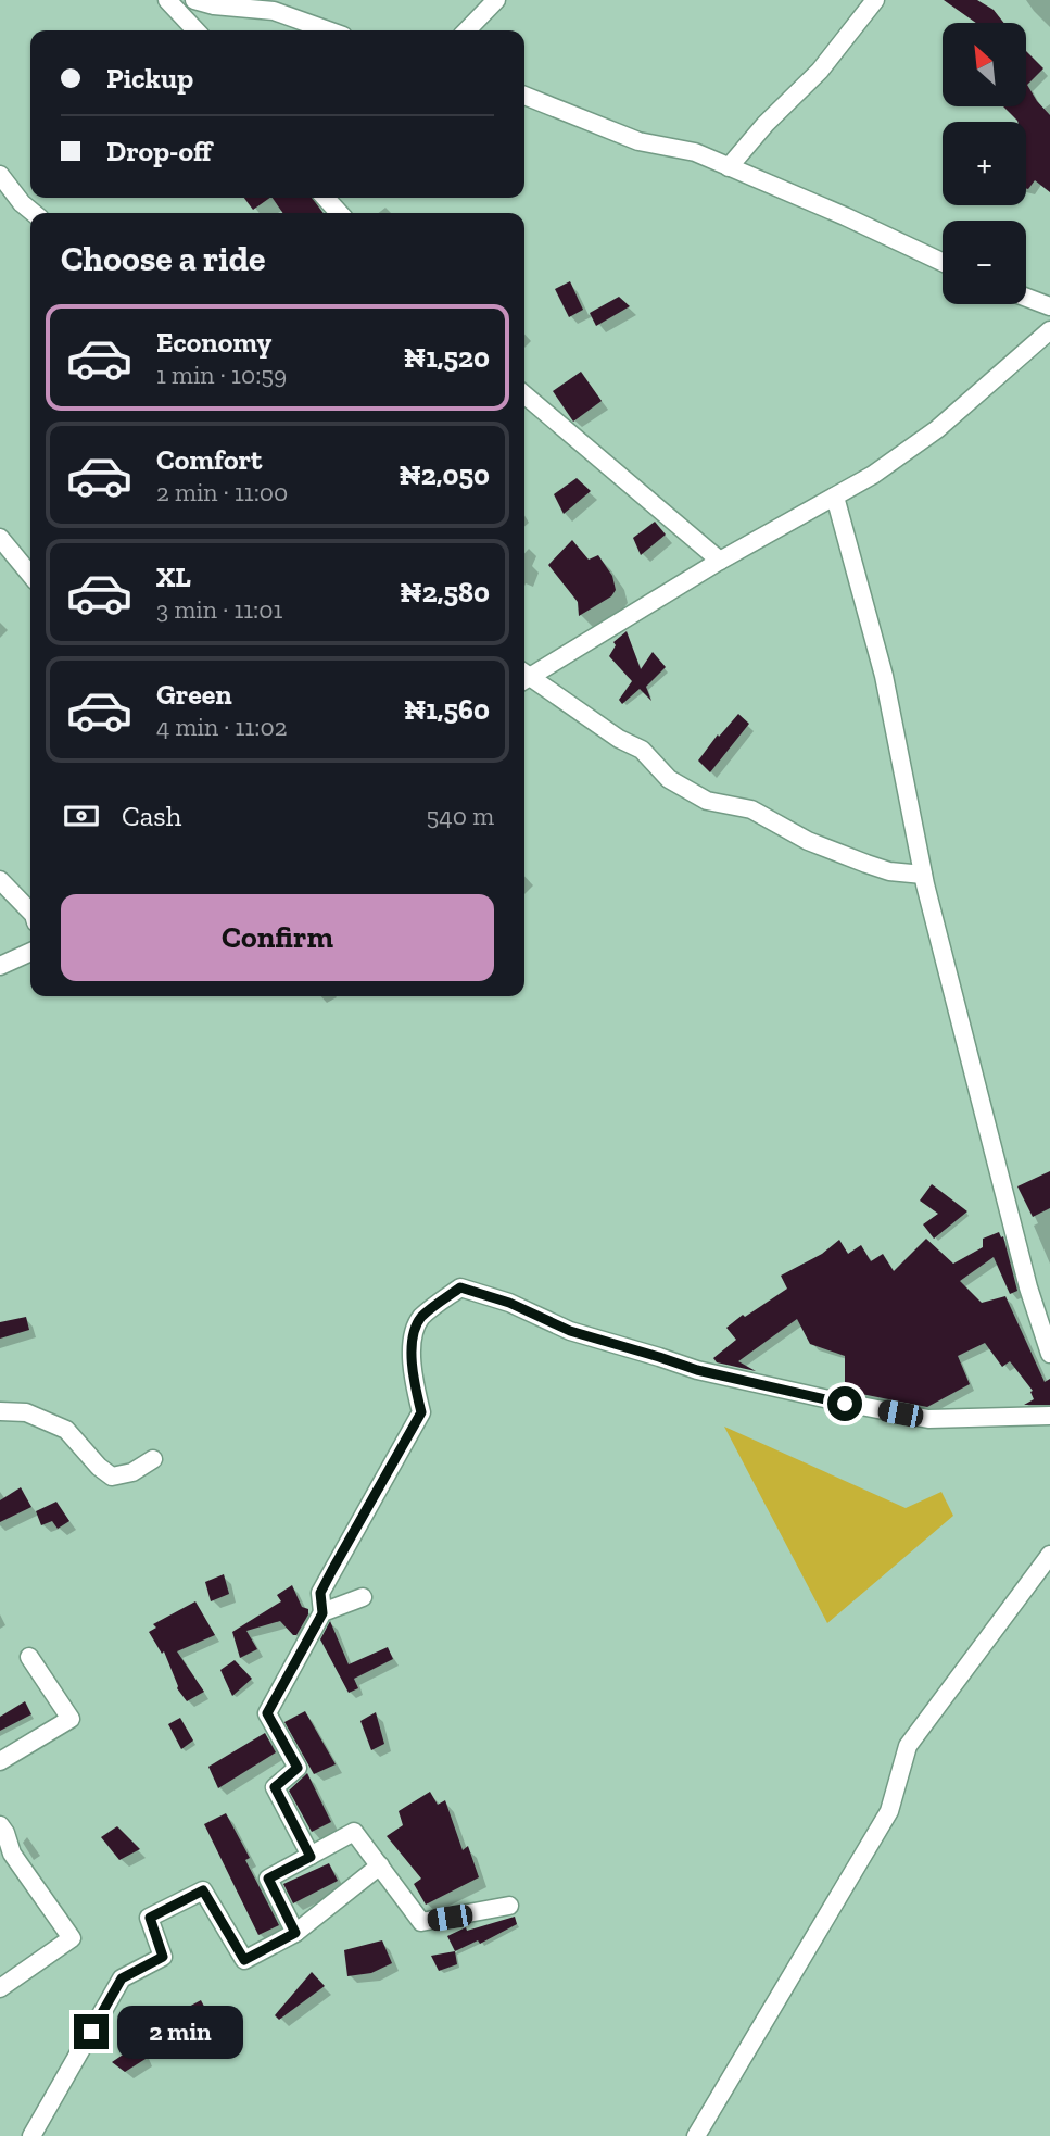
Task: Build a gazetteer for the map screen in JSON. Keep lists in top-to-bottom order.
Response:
{
  "north": "top left",
  "page": {
    "map_buttons": ["+", "−"],
    "banner": ["Pickup", "Drop-off"],
    "heading": "Choose a ride",
    "list": [
      {
        "name": "Economy",
        "note": "1 min · 10:59",
        "value": "₦1,520"
      },
      {
        "name": "Comfort",
        "note": "2 min · 11:00",
        "value": "₦2,050"
      },
      {
        "name": "XL",
        "note": "3 min · 11:01",
        "value": "₦2,580"
      },
      {
        "name": "Green",
        "note": "4 min · 11:02",
        "value": "₦1,560"
      }
    ],
    "pay": ["Cash", "540 m"],
    "buttons": "Confirm",
    "bubble": "2 min"
  }
}
